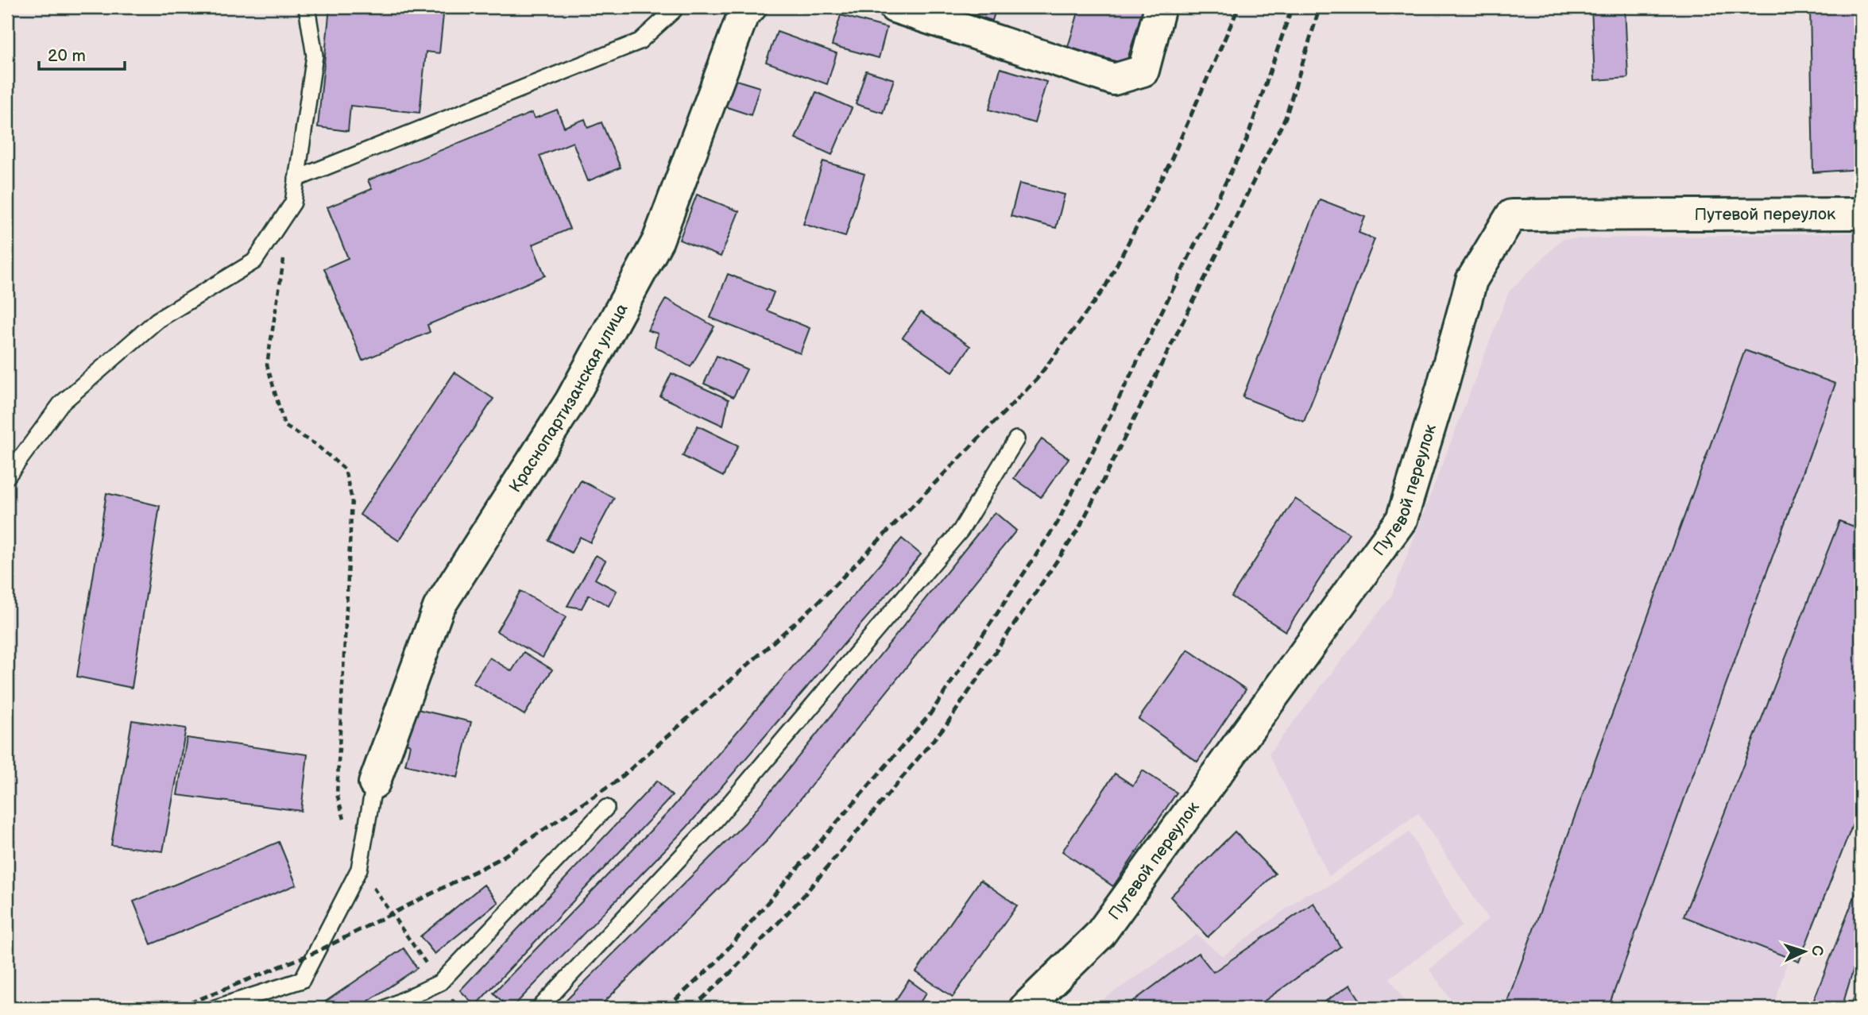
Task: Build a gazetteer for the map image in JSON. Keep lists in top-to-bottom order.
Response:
{
  "streets": {
    "street": ["Путевой переулок", "Краснопартизанская улица"]
  },
  "scale_bar": "20 m",
  "north": "right"
}
